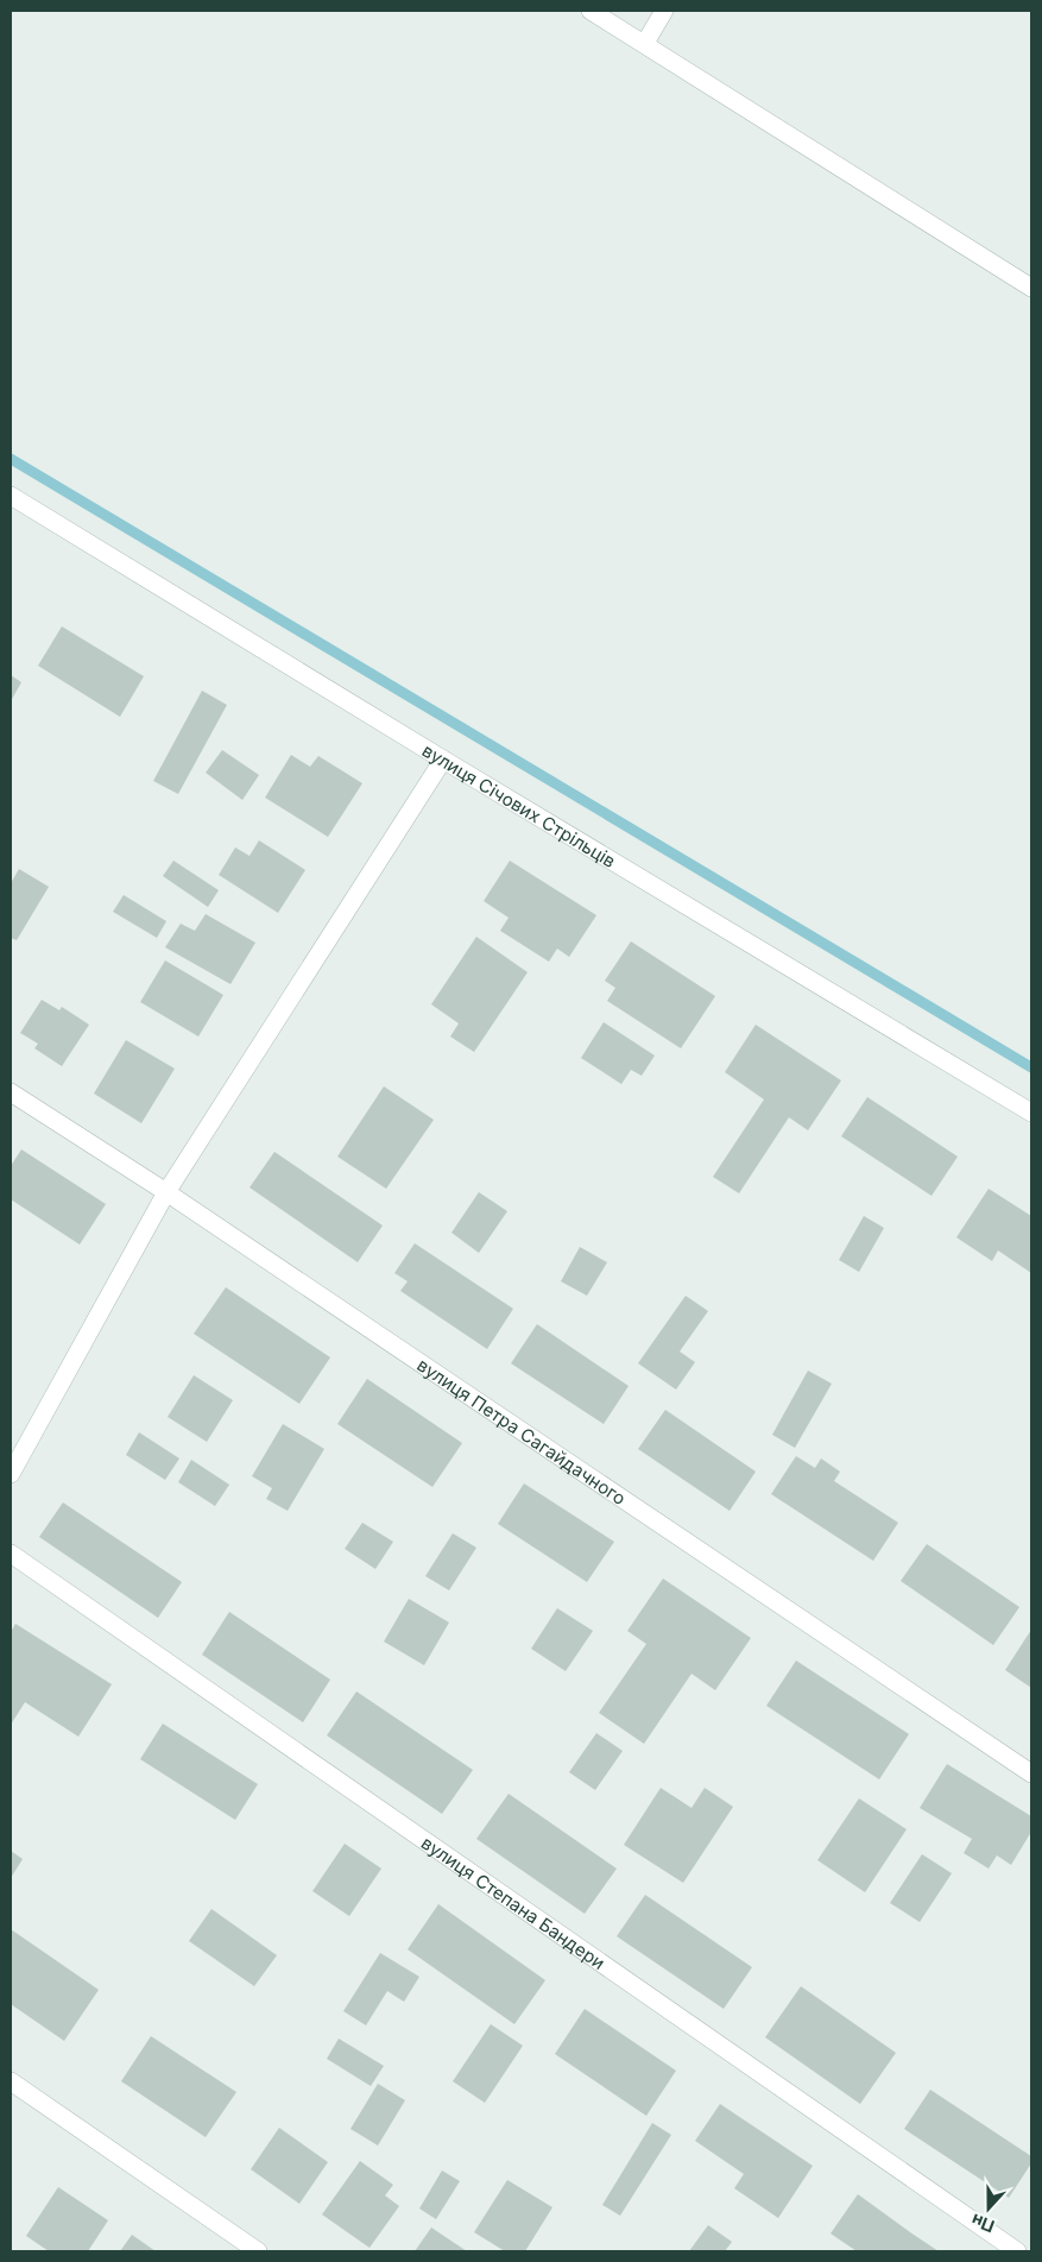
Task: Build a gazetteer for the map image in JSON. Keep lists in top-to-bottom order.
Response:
{
  "streets": {
    "street": ["вулиця Січових Стрільців", "вулиця Петра Сагайдачного", "вулиця Степана Бандери"]
  },
  "north": "bottom"
}
